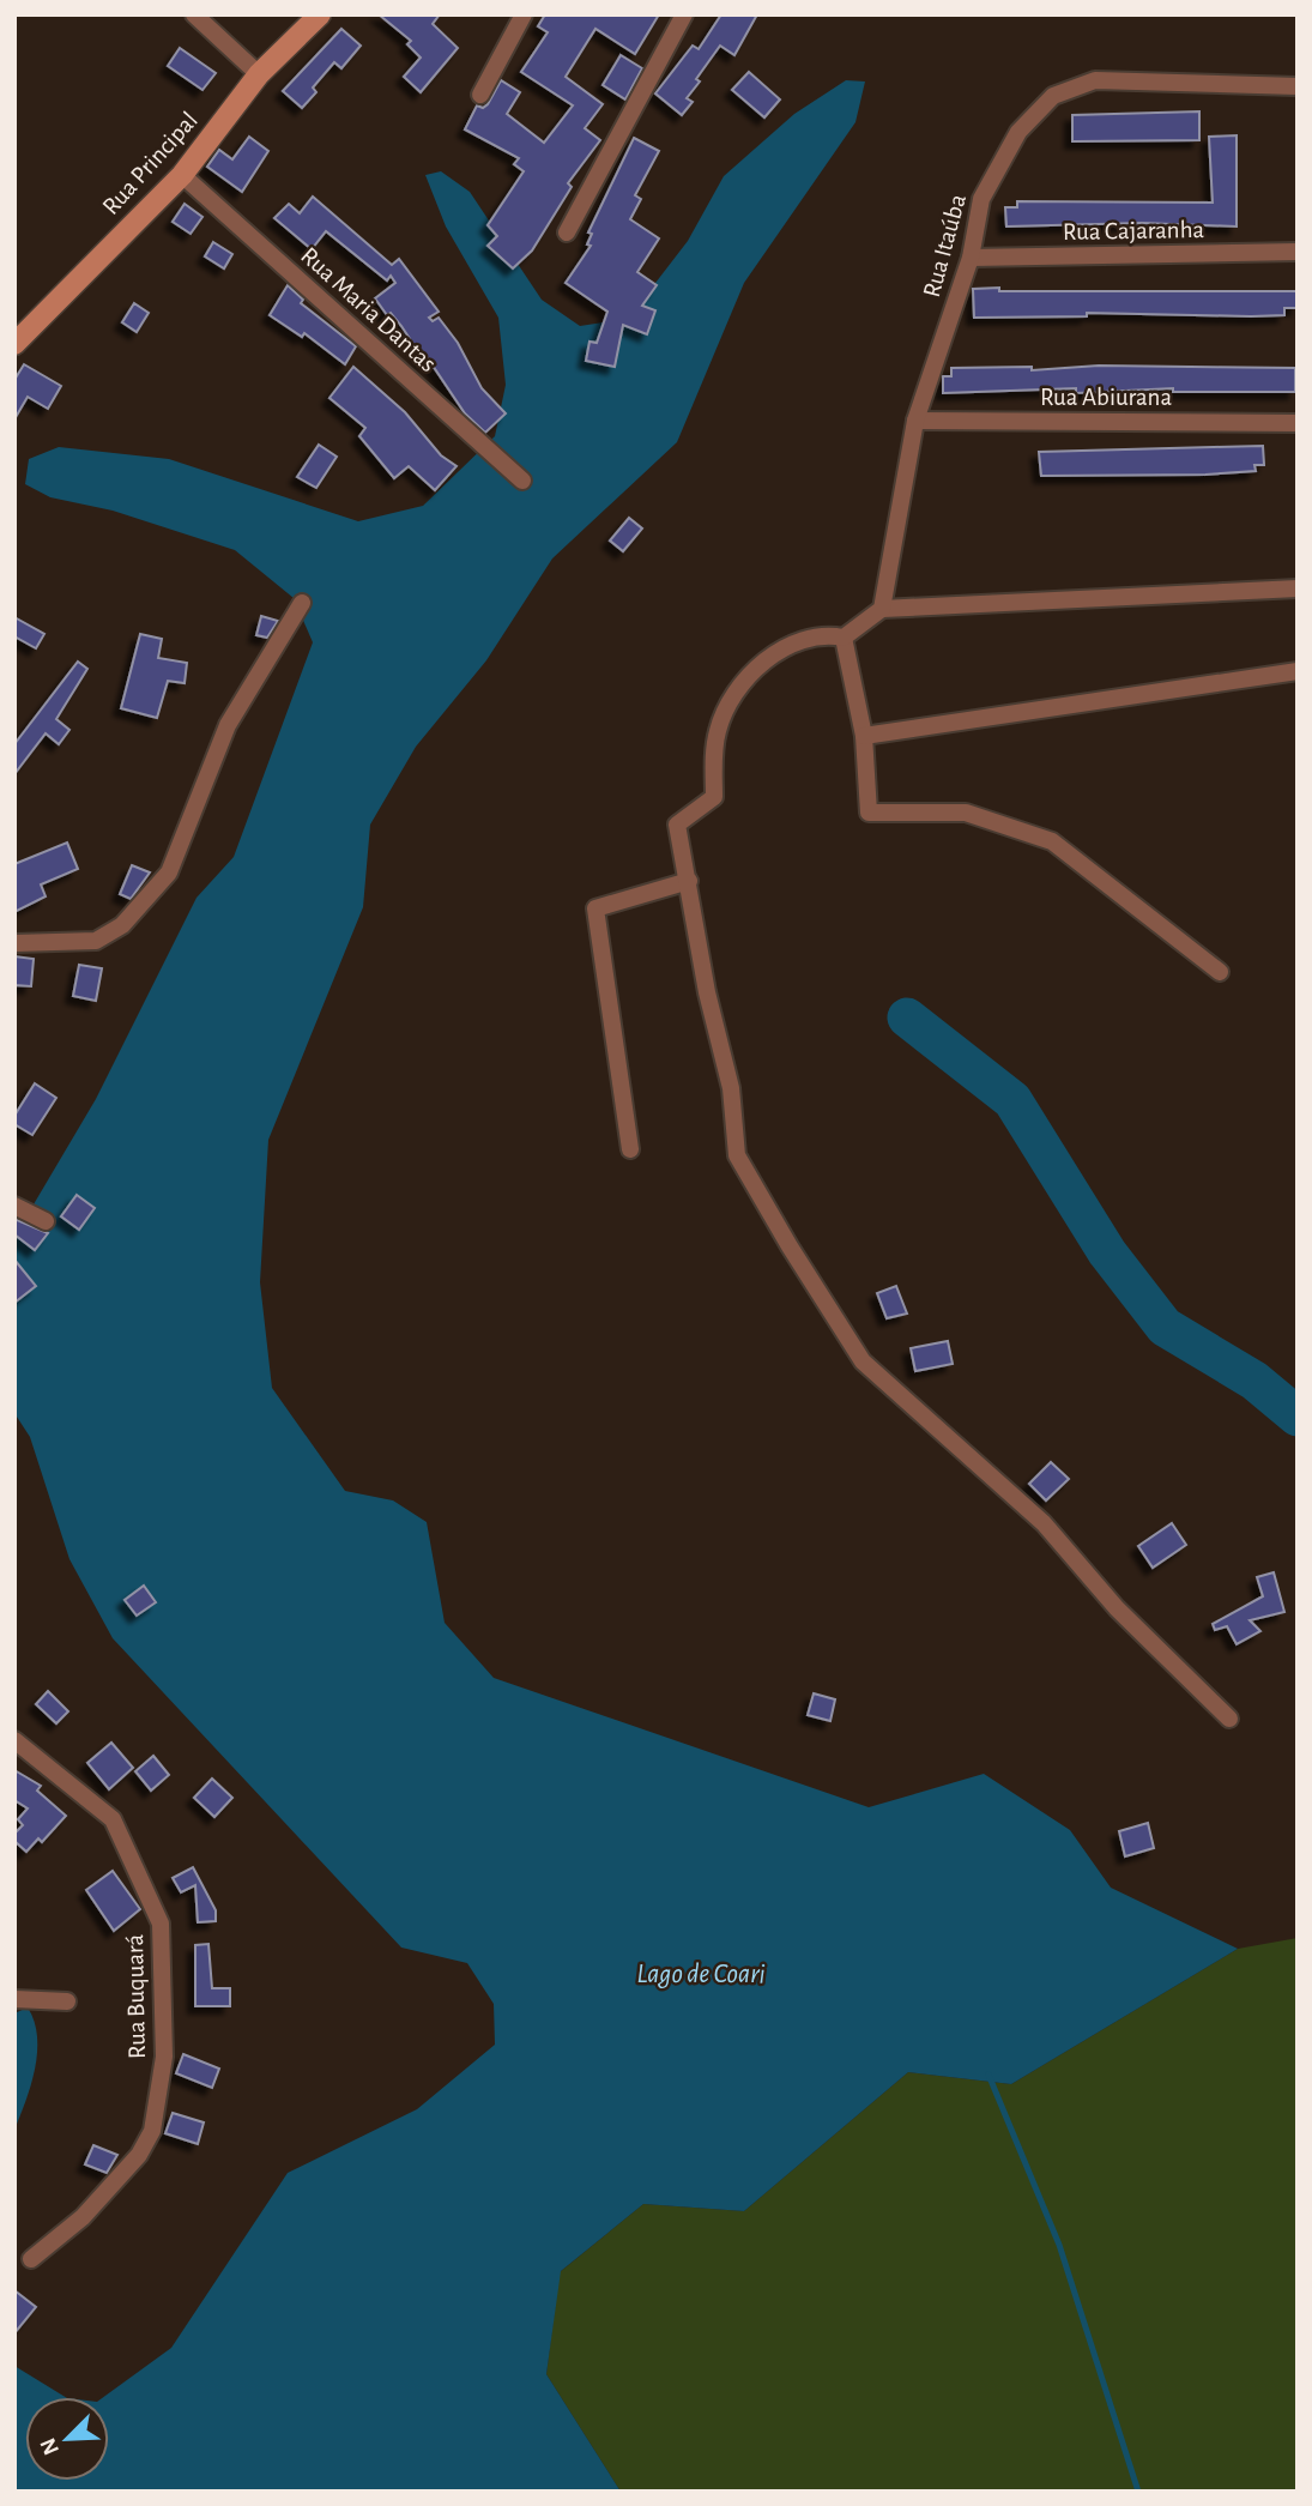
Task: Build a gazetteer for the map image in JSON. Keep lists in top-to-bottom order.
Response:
{
  "streets": {
    "street": [
      "Rua Principal",
      "Rua Cajaranha",
      "Rua Itaúba",
      "Rua Maria Dantas",
      "Rua Abiurana",
      "Rua Buquará"
    ]
  },
  "crossings": [
    ["Rua Principal", "Rua Maria Dantas"],
    ["Rua Cajaranha", "Rua Itaúba"],
    ["Rua Itaúba", "Rua Abiurana"]
  ],
  "water": ["Lago de Coari"],
  "north": "bottom left"
}
